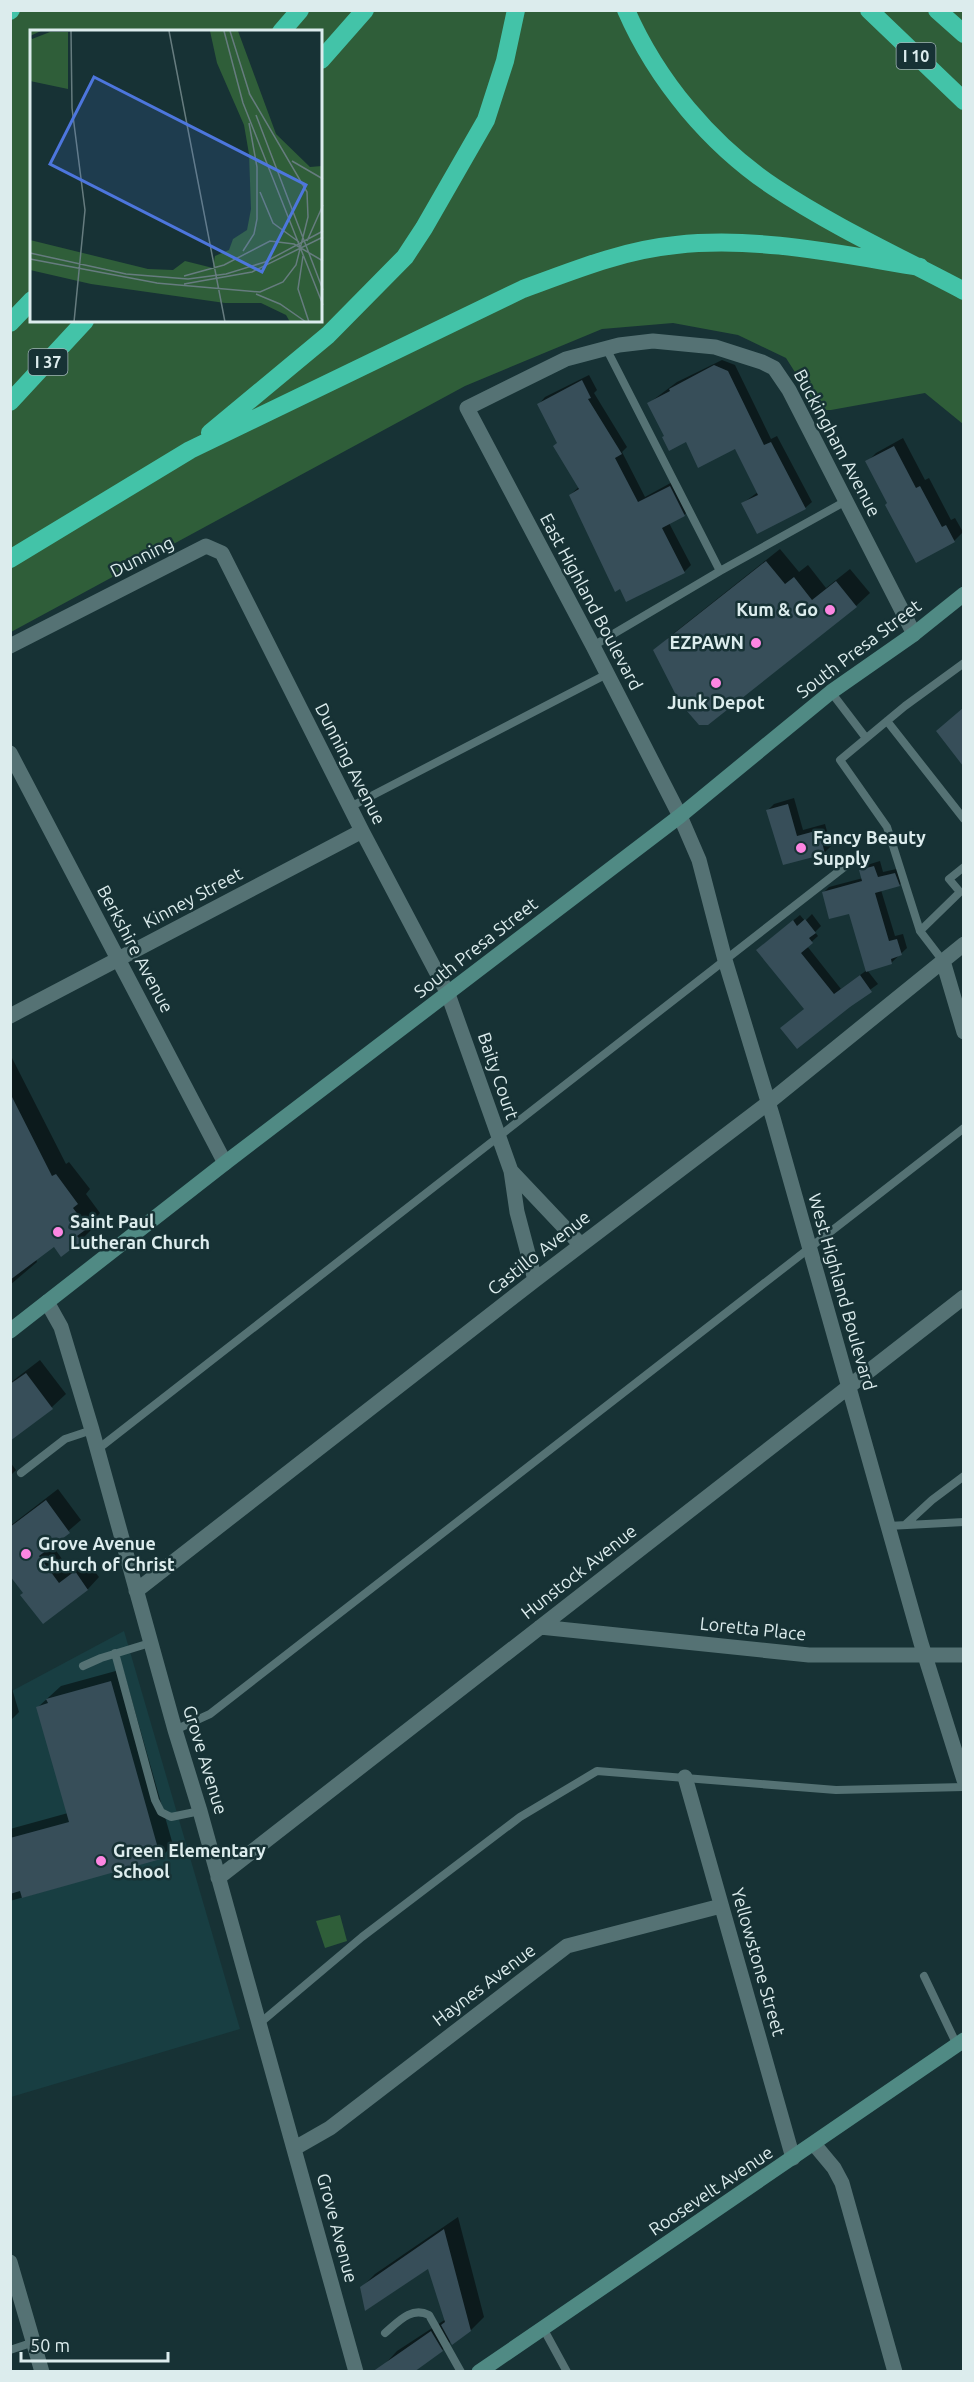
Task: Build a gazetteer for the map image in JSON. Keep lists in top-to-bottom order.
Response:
{
  "streets": {
    "highway": ["I 10", "I 37"],
    "main road": ["South Presa Street", "Roosevelt Avenue"],
    "street": [
      "Buckingham Avenue",
      "Dunning",
      "East Highland Boulevard",
      "Dunning Avenue",
      "Kinney Street",
      "Berkshire Avenue",
      "Baity Court",
      "Castillo Avenue",
      "West Highland Boulevard",
      "Hunstock Avenue",
      "Loretta Place",
      "Grove Avenue",
      "Yellowstone Street",
      "Haynes Avenue"
    ]
  },
  "crossings": [
    ["Buckingham Avenue", "East Highland Boulevard"],
    ["Buckingham Avenue", "South Presa Street"],
    ["Dunning", "Dunning Avenue"],
    ["East Highland Boulevard", "South Presa Street"],
    ["East Highland Boulevard", "West Highland Boulevard"],
    ["South Presa Street", "Dunning Avenue"],
    ["South Presa Street", "Berkshire Avenue"],
    ["South Presa Street", "Baity Court"],
    ["South Presa Street", "West Highland Boulevard"],
    ["South Presa Street", "Grove Avenue"],
    ["Dunning Avenue", "Kinney Street"],
    ["Dunning Avenue", "Baity Court"],
    ["Kinney Street", "Berkshire Avenue"],
    ["Baity Court", "Castillo Avenue"],
    ["Castillo Avenue", "West Highland Boulevard"],
    ["Castillo Avenue", "Grove Avenue"],
    ["West Highland Boulevard", "Hunstock Avenue"],
    ["West Highland Boulevard", "Loretta Place"],
    ["Hunstock Avenue", "Loretta Place"],
    ["Hunstock Avenue", "Grove Avenue"],
    ["Grove Avenue", "Haynes Avenue"],
    ["Yellowstone Street", "Haynes Avenue"],
    ["Yellowstone Street", "Roosevelt Avenue"]
  ],
  "places": [
    "Kum & Go",
    "EZPAWN",
    "Junk Depot",
    "Fancy Beauty Supply",
    "Saint Paul Lutheran Church",
    "Grove Avenue Church of Christ",
    "Green Elementary School"
  ],
  "scale_bar": "50 m"
}
